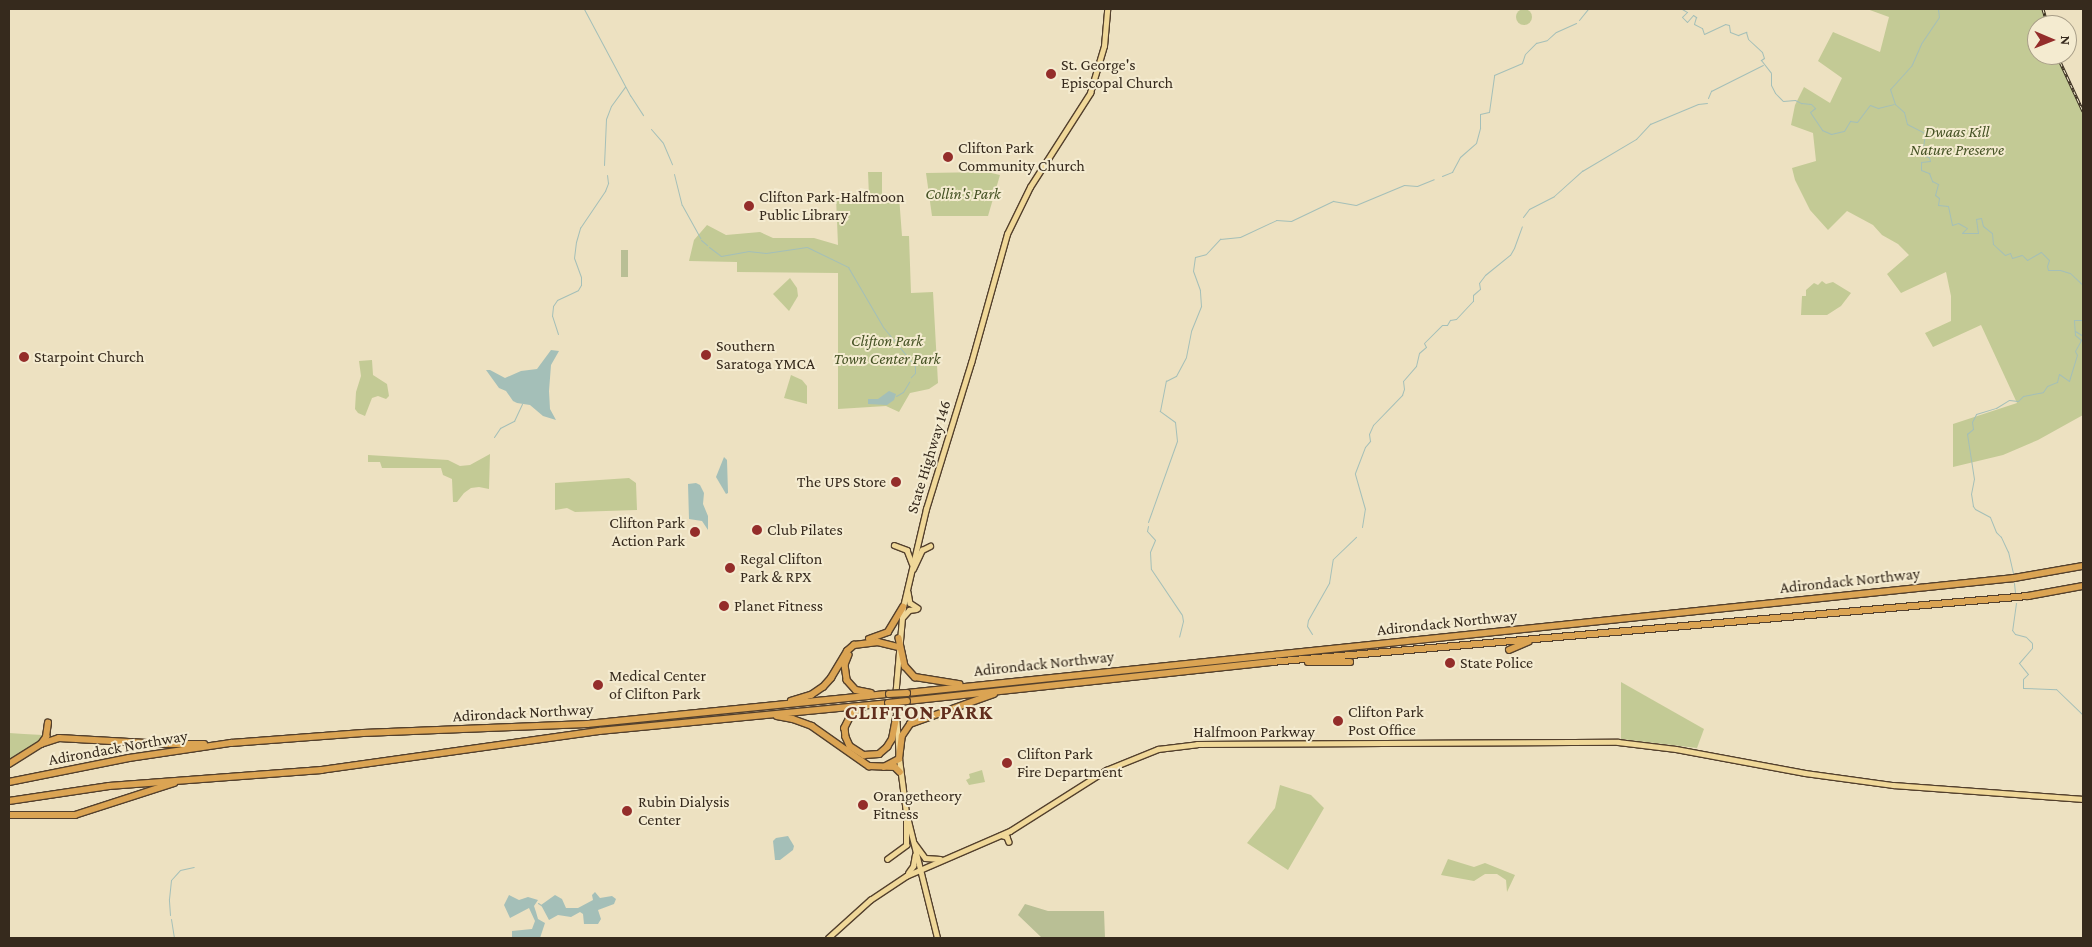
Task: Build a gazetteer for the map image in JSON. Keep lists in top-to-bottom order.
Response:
{
  "streets": {
    "highway": ["Adirondack Northway"],
    "main road": ["State Highway 146", "Halfmoon Parkway"]
  },
  "crossings": [
    ["State Highway 146", "Halfmoon Parkway"]
  ],
  "districts": ["CLIFTON PARK"],
  "parks": ["Dwaas Kill Nature Preserve", "Collin's Park", "Clifton Park Town Center Park"],
  "places": [
    "St. George's Episcopal Church",
    "Clifton Park Community Church",
    "Clifton Park-Halfmoon Public Library",
    "Southern Saratoga YMCA",
    "Starpoint Church",
    "The UPS Store",
    "Club Pilates",
    "Clifton Park Action Park",
    "Regal Clifton Park & RPX",
    "Planet Fitness",
    "State Police",
    "Medical Center of Clifton Park",
    "Clifton Park Post Office",
    "Clifton Park Fire Department",
    "Orangetheory Fitness",
    "Rubin Dialysis Center"
  ],
  "north": "right"
}
